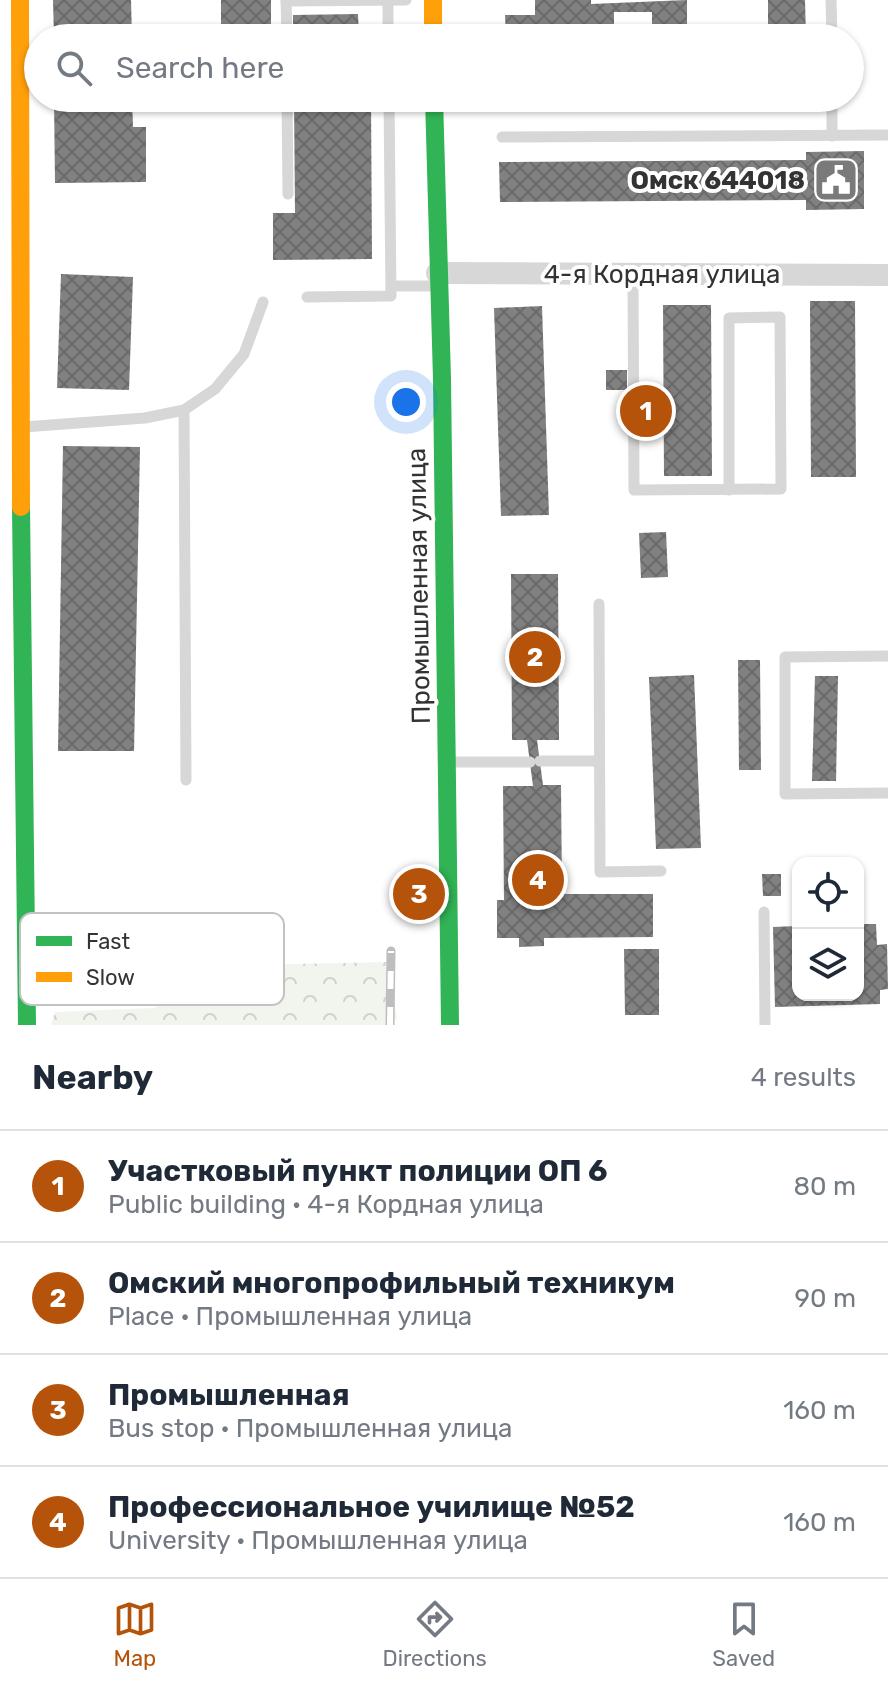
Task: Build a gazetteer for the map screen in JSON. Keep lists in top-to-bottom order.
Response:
{
  "streets": {
    "street": ["4-я Кордная улица", "Промышленная улица"]
  },
  "crossings": [
    ["4-я Кордная улица", "Промышленная улица"]
  ],
  "places": {
    "public building": ["Омск 644018"]
  },
  "legend": ["Fast", "Slow"],
  "page": {
    "search": "Search here",
    "pins": [
      "1",
      "2",
      "4",
      "3"
    ],
    "heading": ["Nearby", "4 results"],
    "list": [
      {
        "mark": "1",
        "name": "Участковый пункт полиции ОП 6",
        "note": "Public building · 4-я Кордная улица",
        "value": "80 m"
      },
      {
        "mark": "2",
        "name": "Омский многопрофильный техникум",
        "note": "Place · Промышленная улица",
        "value": "90 m"
      },
      {
        "mark": "3",
        "name": "Промышленная",
        "note": "Bus stop · Промышленная улица",
        "value": "160 m"
      },
      {
        "mark": "4",
        "name": "Профессиональное училище №52",
        "note": "University · Промышленная улица",
        "value": "160 m"
      }
    ],
    "nav": ["Map", "Directions", "Saved"]
  }
}
